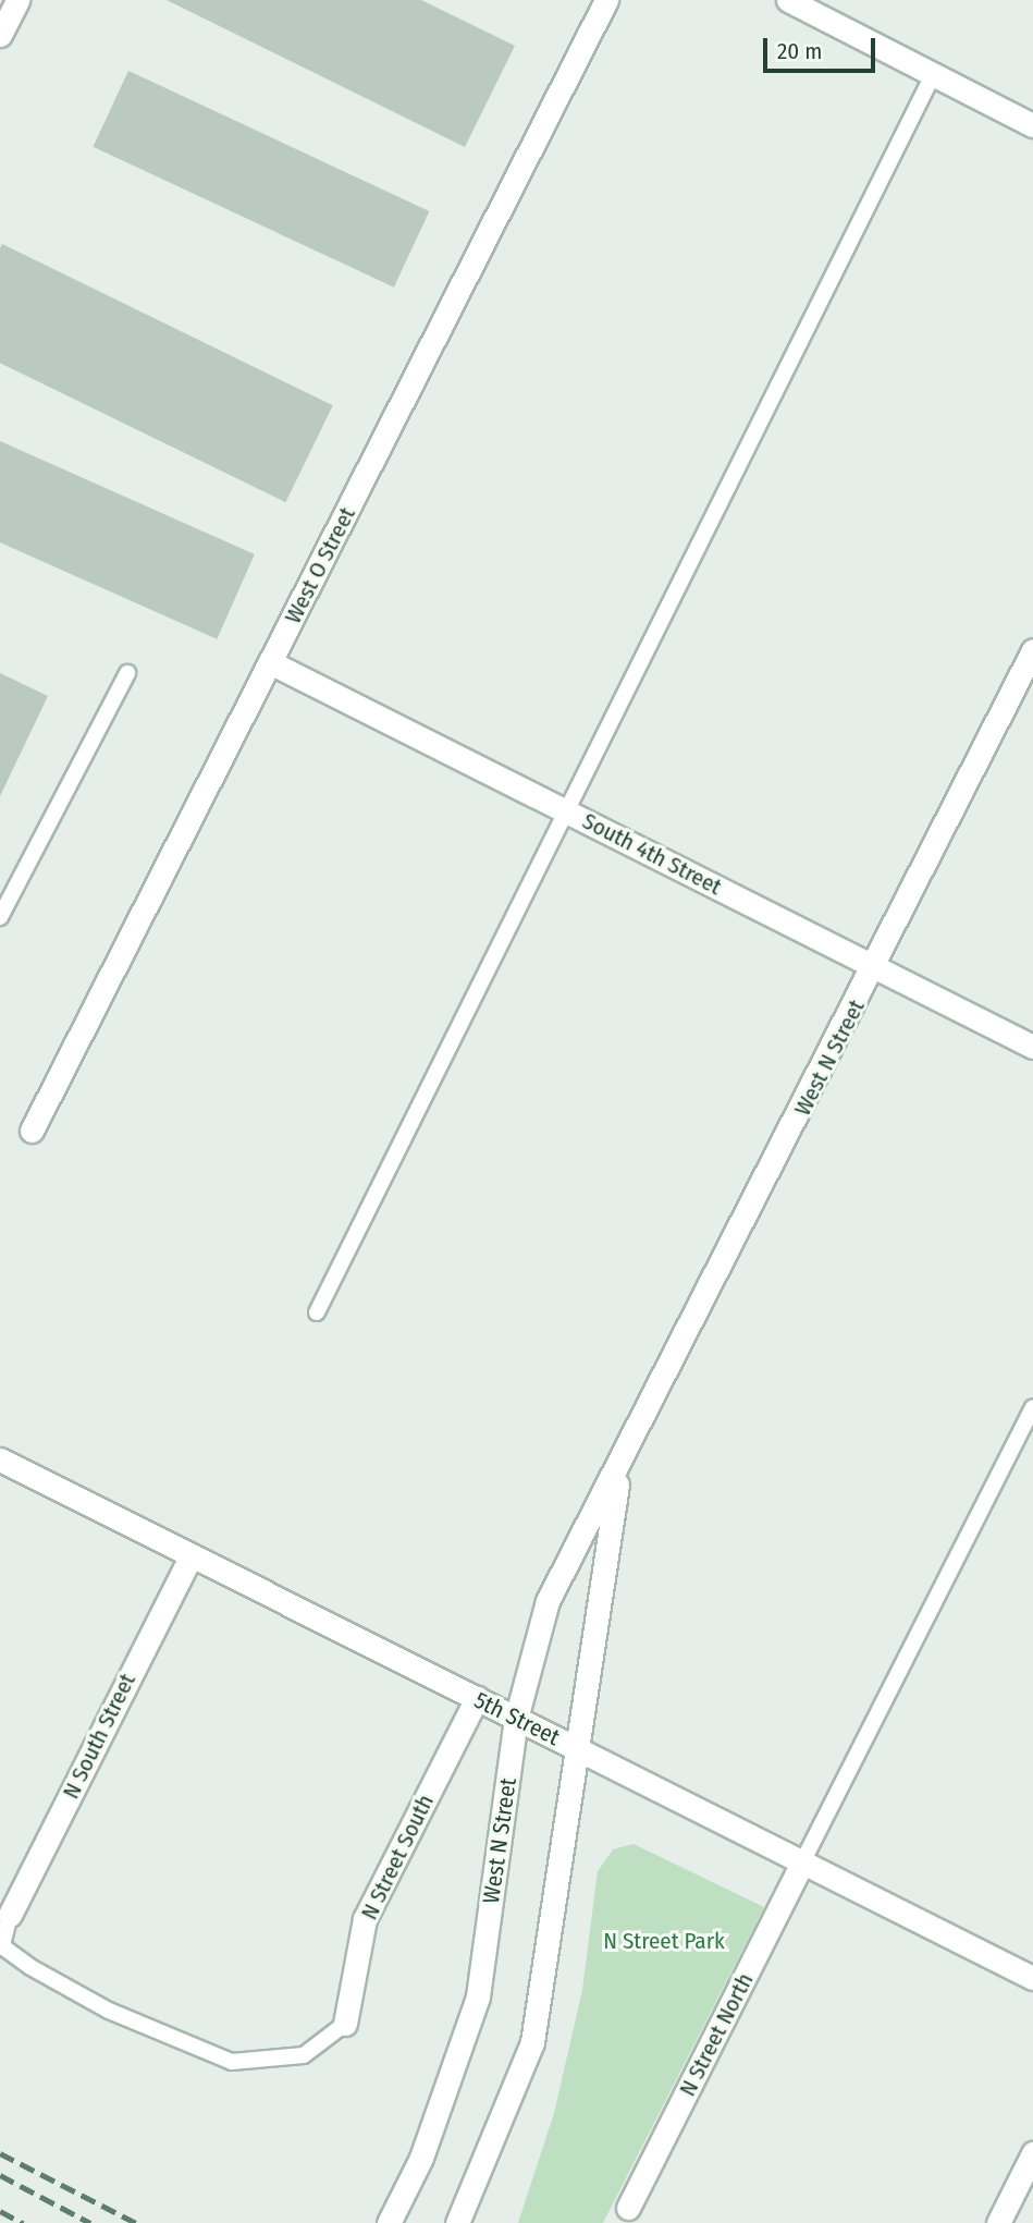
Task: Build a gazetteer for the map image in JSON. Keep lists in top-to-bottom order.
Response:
{
  "streets": {
    "street": [
      "West O Street",
      "South 4th Street",
      "West N Street",
      "5th Street",
      "N South Street",
      "N Street South",
      "N Street North"
    ]
  },
  "crossings": [
    ["West O Street", "South 4th Street"],
    ["South 4th Street", "West N Street"],
    ["West N Street", "5th Street"],
    ["5th Street", "N South Street"],
    ["5th Street", "N Street South"],
    ["5th Street", "N Street North"]
  ],
  "parks": ["N Street Park"],
  "scale_bar": "20 m"
}
